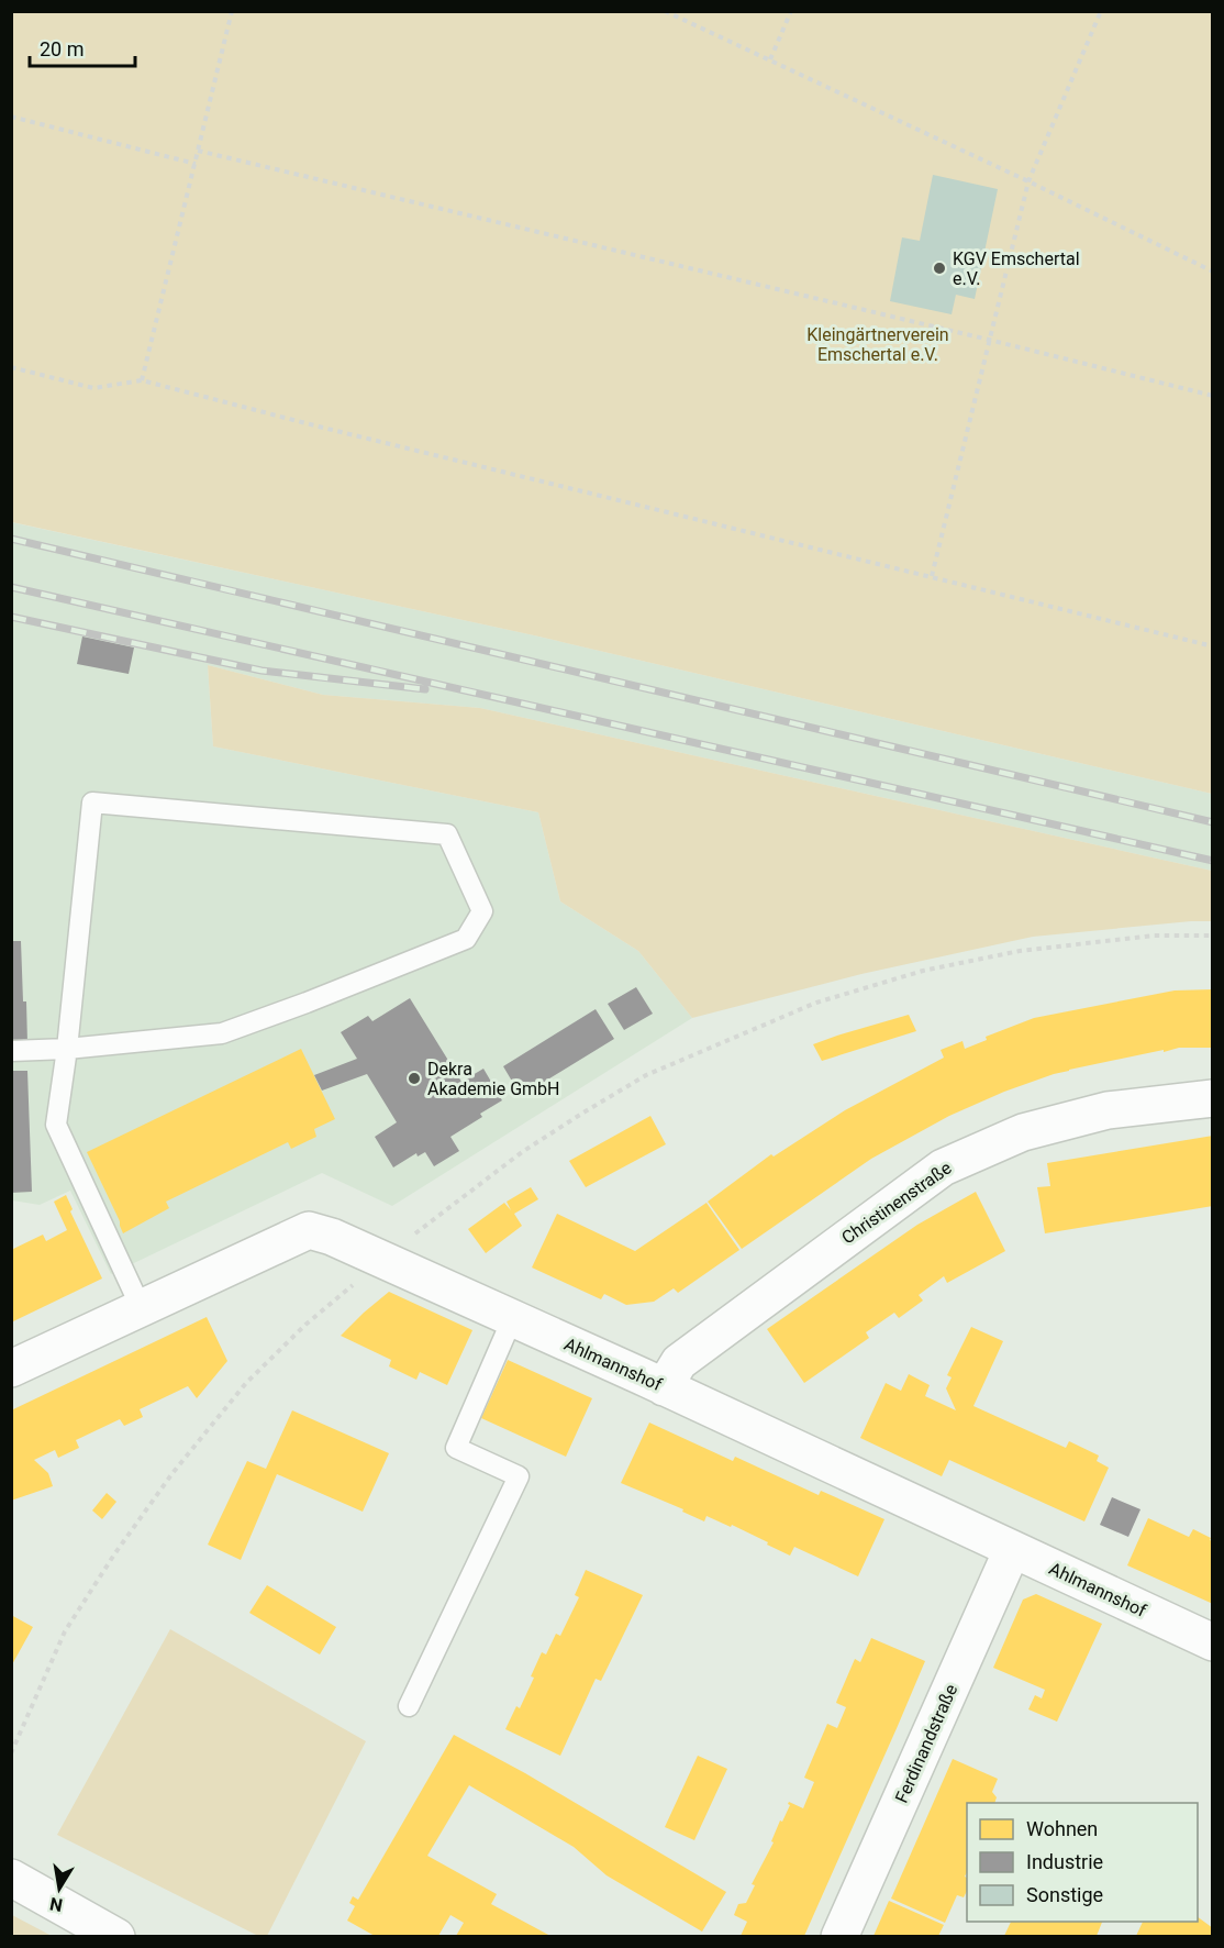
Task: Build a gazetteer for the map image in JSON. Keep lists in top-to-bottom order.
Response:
{
  "streets": {
    "street": ["Christinenstraße", "Ahlmannshof", "Ferdinandstraße"]
  },
  "crossings": [
    ["Christinenstraße", "Ahlmannshof"],
    ["Ahlmannshof", "Ferdinandstraße"]
  ],
  "parks": ["Kleingärtnerverein Emschertal e.V."],
  "places": ["KGV Emschertal e.V.", "Dekra Akademie GmbH"],
  "legend": ["Wohnen", "Industrie", "Sonstige"],
  "scale_bar": "20 m",
  "north": "bottom"
}
